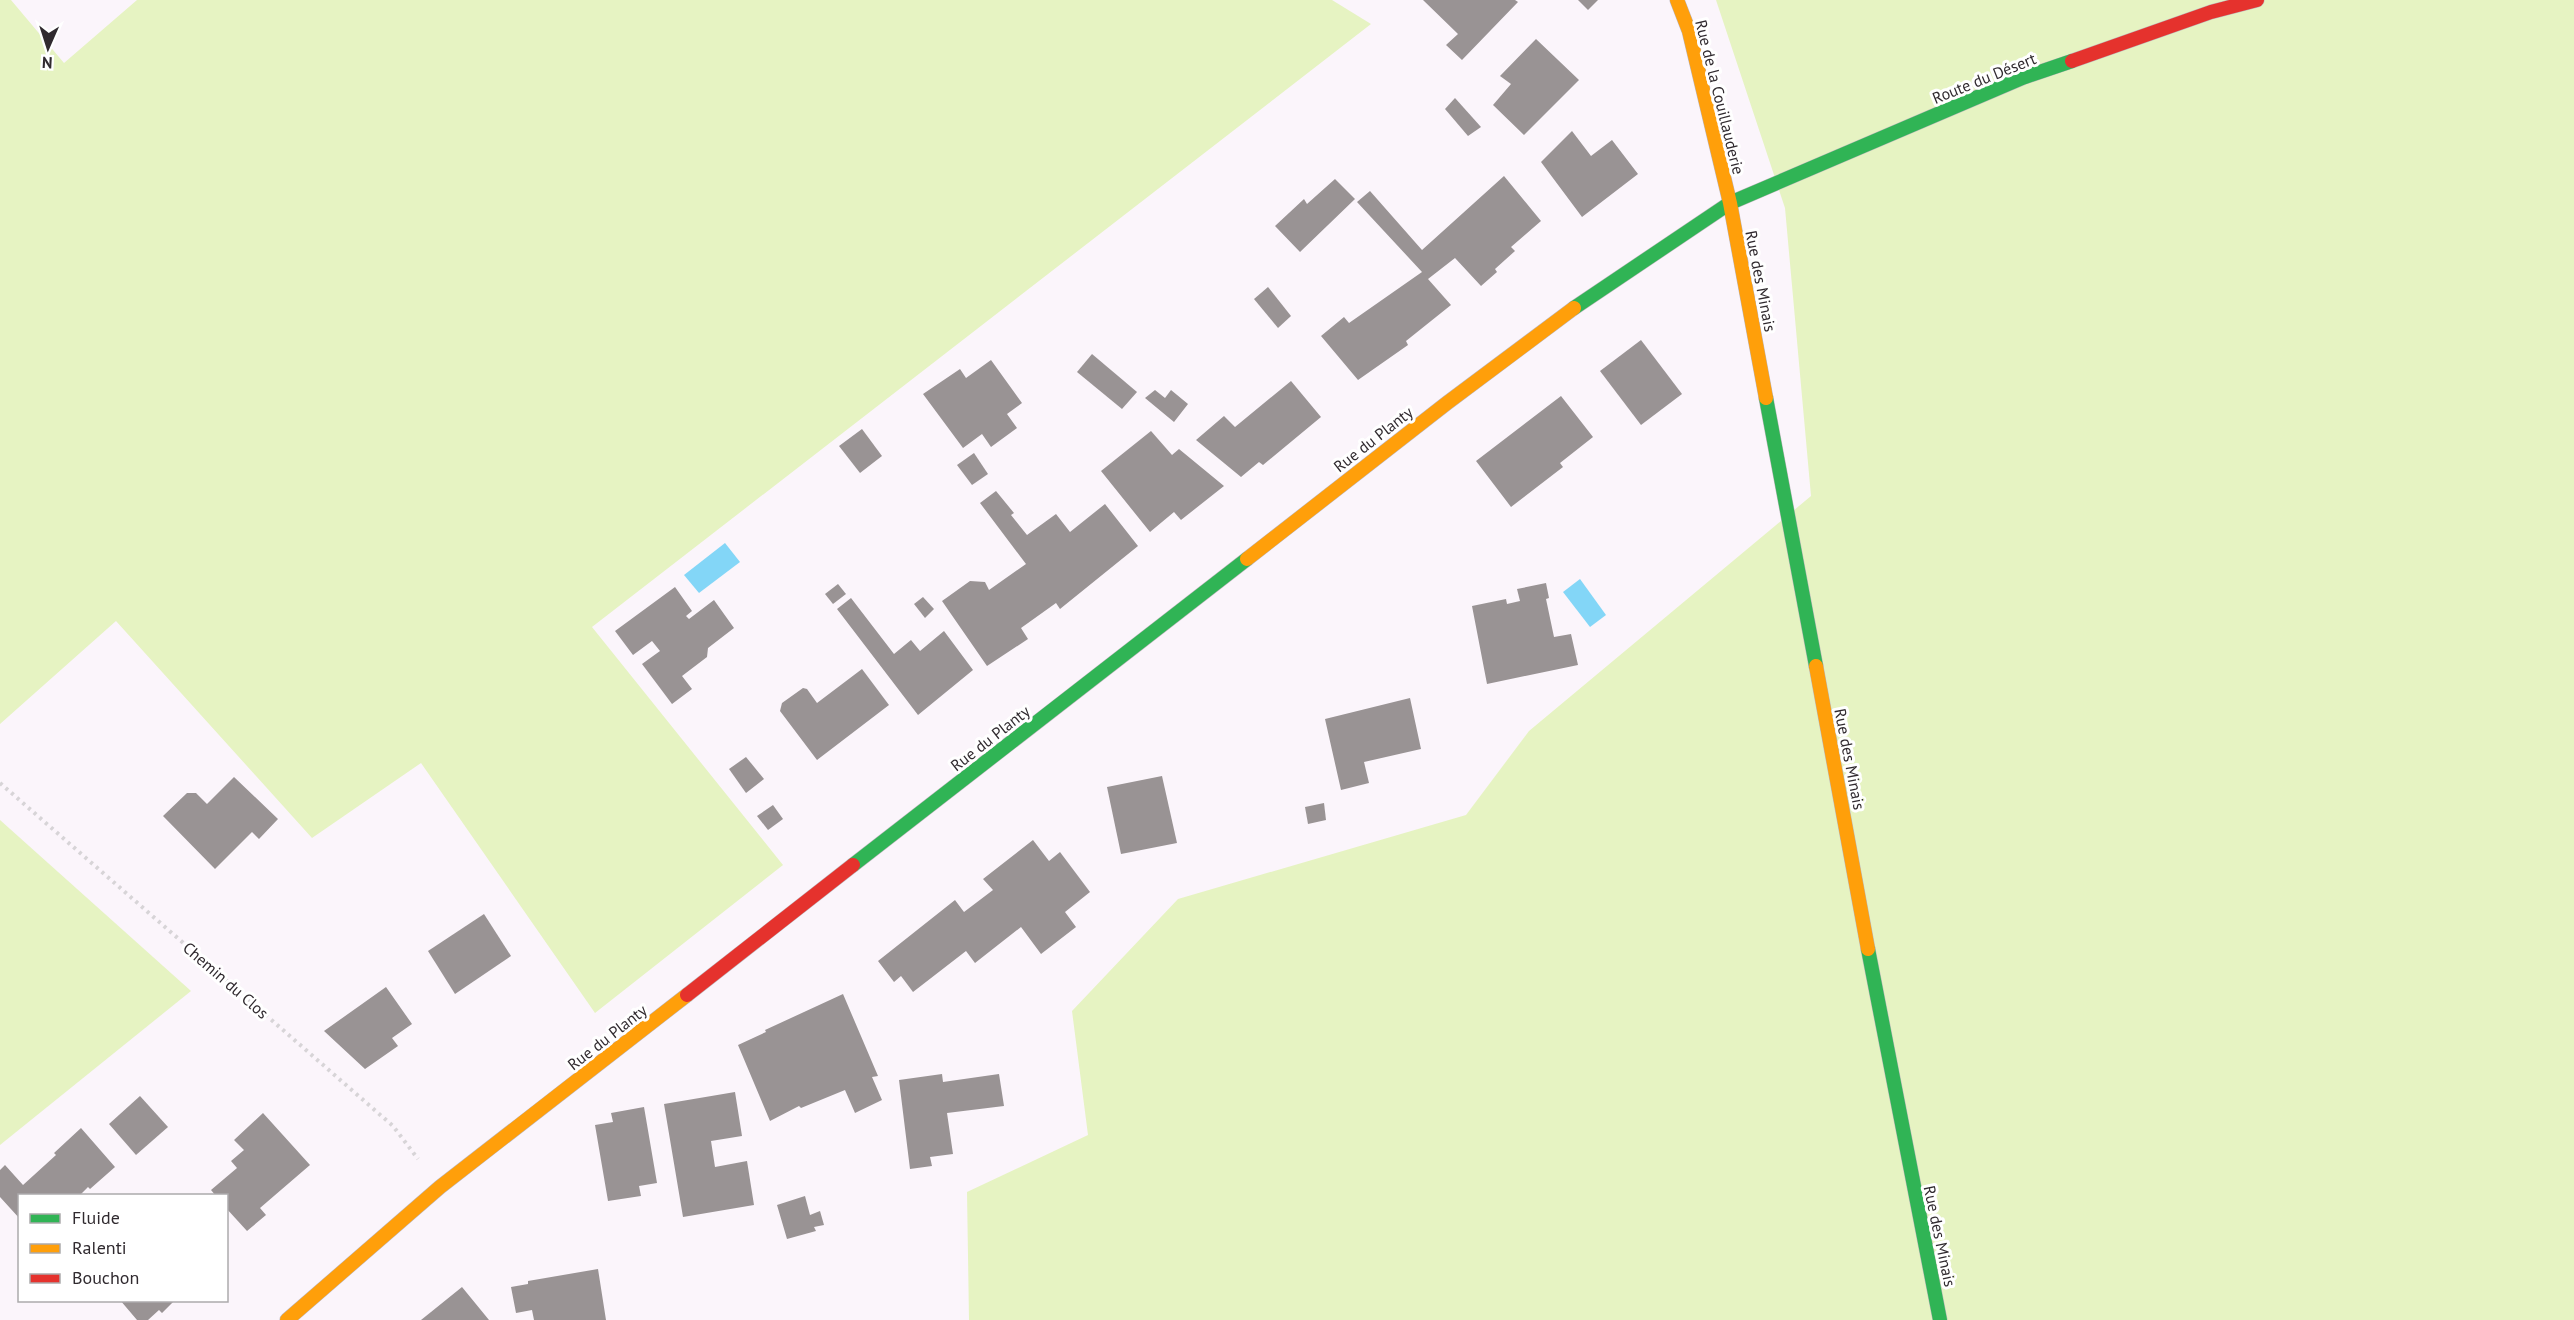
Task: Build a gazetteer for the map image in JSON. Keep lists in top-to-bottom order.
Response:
{
  "streets": {
    "street": [
      "Route du Désert",
      "Rue de la Couillauderie",
      "Rue des Minais",
      "Rue du Planty"
    ],
    "path": ["Chemin du Clos"]
  },
  "crossings": [
    ["Route du Désert", "Rue de la Couillauderie"],
    ["Route du Désert", "Rue des Minais"],
    ["Route du Désert", "Rue du Planty"],
    ["Rue de la Couillauderie", "Rue des Minais"],
    ["Rue de la Couillauderie", "Rue du Planty"],
    ["Rue des Minais", "Rue du Planty"],
    ["Rue du Planty", "Chemin du Clos"]
  ],
  "legend": ["Fluide", "Ralenti", "Bouchon"],
  "north": "bottom"
}
